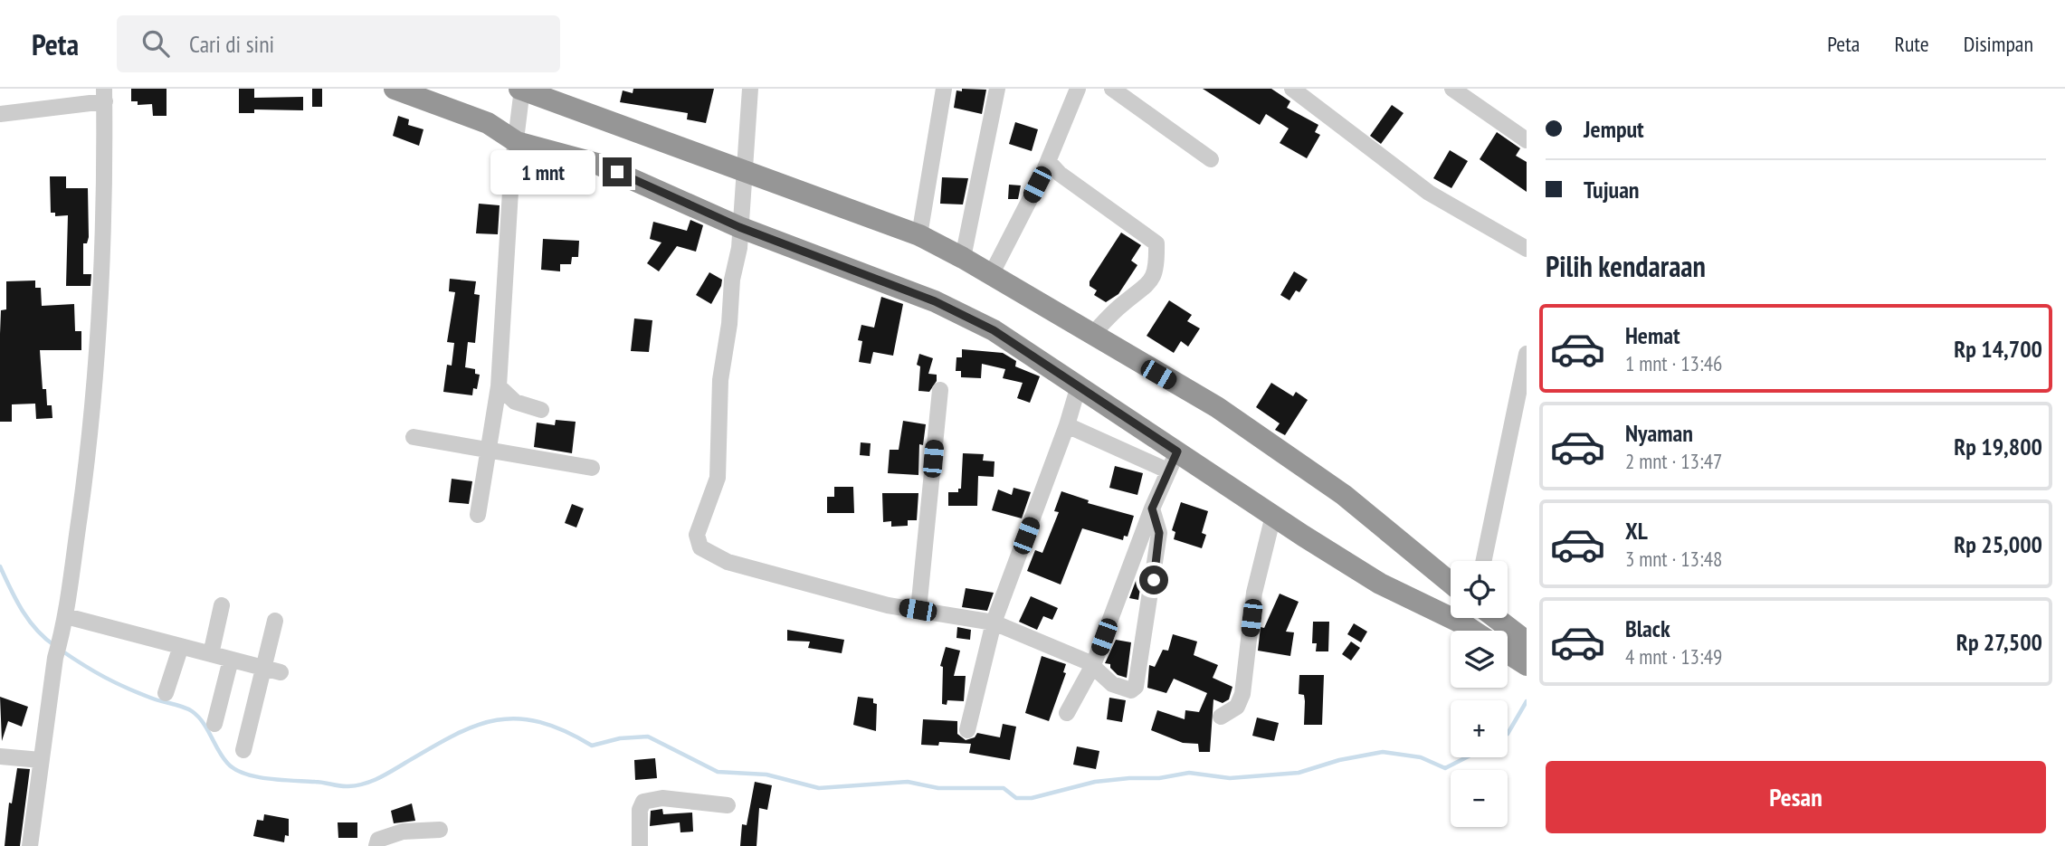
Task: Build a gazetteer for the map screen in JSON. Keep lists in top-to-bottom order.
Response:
{
  "page": {
    "header": "Peta",
    "search": "Cari di sini",
    "nav": ["Peta", "Rute", "Disimpan"],
    "banner": ["Jemput", "Tujuan"],
    "bubble": "1 mnt",
    "heading": "Pilih kendaraan",
    "list": [
      {
        "name": "Hemat",
        "note": "1 mnt · 13:46",
        "value": "Rp 14,700"
      },
      {
        "name": "Nyaman",
        "note": "2 mnt · 13:47",
        "value": "Rp 19,800"
      },
      {
        "name": "XL",
        "note": "3 mnt · 13:48",
        "value": "Rp 25,000"
      },
      {
        "name": "Black",
        "note": "4 mnt · 13:49",
        "value": "Rp 27,500"
      }
    ],
    "map_buttons": ["+", "−"],
    "buttons": "Pesan"
  }
}
